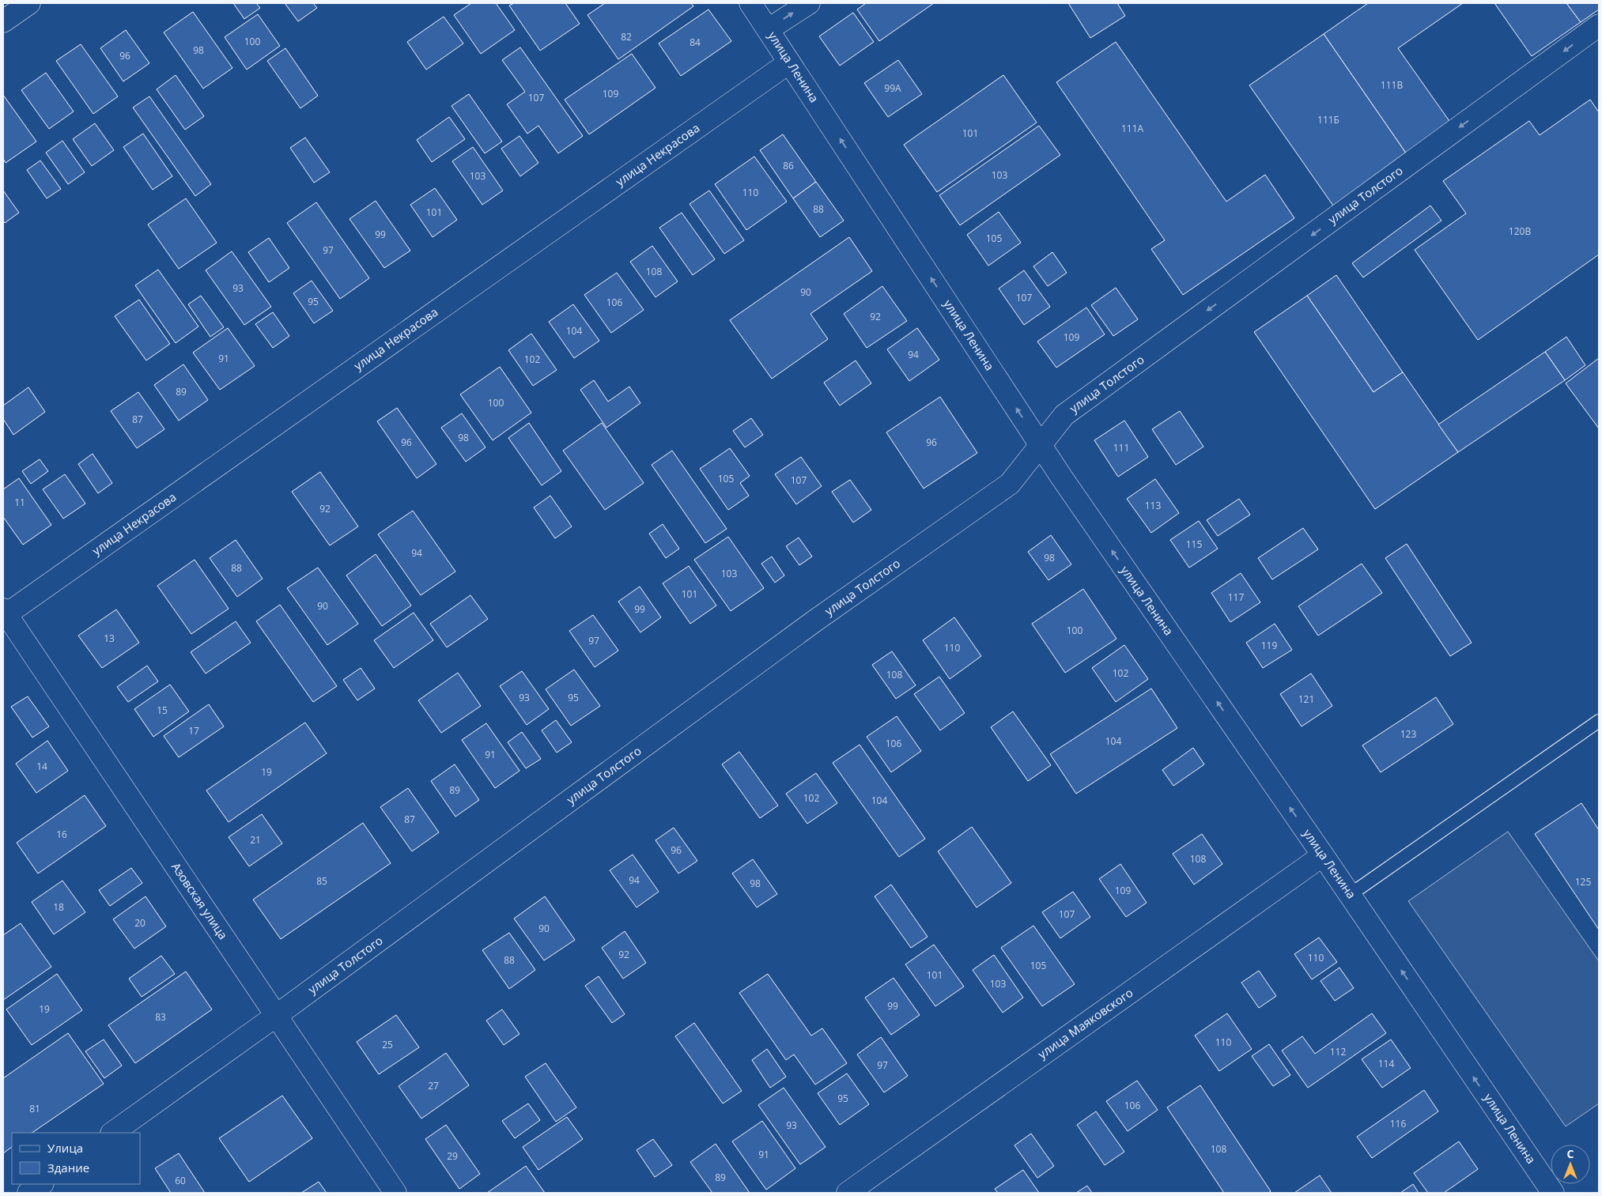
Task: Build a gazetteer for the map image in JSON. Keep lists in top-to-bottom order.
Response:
{
  "streets": {
    "street": [
      "улица Ленина",
      "улица Некрасова",
      "улица Толстого",
      "Азовская улица",
      "улица Маяковского"
    ]
  },
  "crossings": [
    ["улица Ленина", "улица Некрасова"],
    ["улица Ленина", "улица Толстого"],
    ["улица Ленина", "улица Маяковского"],
    ["улица Некрасова", "Азовская улица"],
    ["улица Толстого", "Азовская улица"]
  ],
  "one_way": ["улица Ленина", "улица Толстого"],
  "house_numbers": [
    "82",
    "100",
    "84",
    "98",
    "96",
    "111В",
    "99А",
    "109",
    "107",
    "111Б",
    "111А",
    "101",
    "86",
    "103",
    "103",
    "110",
    "88",
    "101",
    "120В",
    "99",
    "105",
    "97",
    "108",
    "93",
    "90",
    "107",
    "95",
    "106",
    "92",
    "104",
    "109",
    "94",
    "91",
    "102",
    "89",
    "100",
    "87",
    "98",
    "96",
    "96",
    "111",
    "105",
    "107",
    "11",
    "113",
    "92",
    "115",
    "94",
    "98",
    "88",
    "103",
    "101",
    "117",
    "90",
    "99",
    "100",
    "13",
    "97",
    "119",
    "110",
    "102",
    "108",
    "93",
    "95",
    "121",
    "15",
    "17",
    "123",
    "104",
    "106",
    "91",
    "14",
    "19",
    "89",
    "102",
    "104",
    "87",
    "16",
    "21",
    "96",
    "108",
    "94",
    "85",
    "125",
    "98",
    "109",
    "18",
    "107",
    "20",
    "90",
    "92",
    "110",
    "88",
    "105",
    "101",
    "103",
    "99",
    "19",
    "83",
    "110",
    "25",
    "112",
    "114",
    "97",
    "27",
    "95",
    "106",
    "81",
    "116",
    "93",
    "108",
    "91",
    "29",
    "89",
    "60"
  ],
  "legend": ["Улица", "Здание"],
  "north": "top"
}
